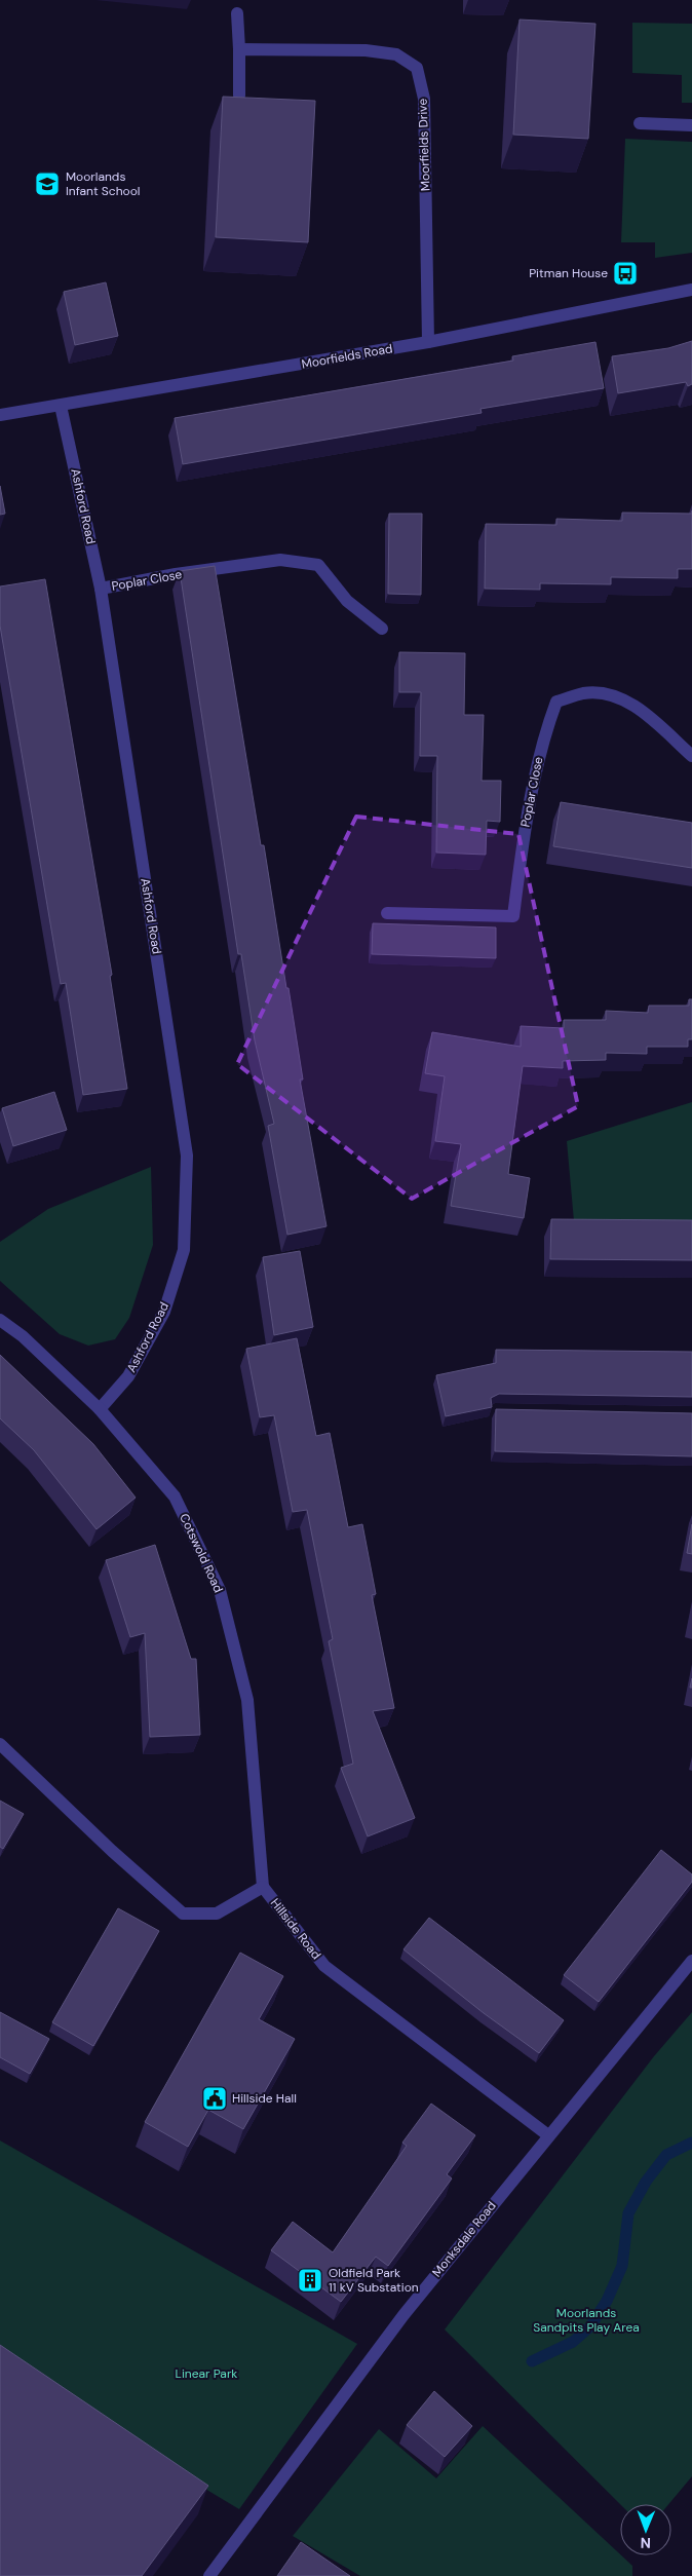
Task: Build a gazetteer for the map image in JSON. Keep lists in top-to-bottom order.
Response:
{
  "streets": {
    "street": [
      "Moorfields Drive",
      "Moorfields Road",
      "Ashford Road",
      "Poplar Close",
      "Cotswold Road",
      "Hillside Road",
      "Monksdale Road"
    ]
  },
  "crossings": [
    ["Moorfields Drive", "Moorfields Road"],
    ["Moorfields Road", "Ashford Road"],
    ["Ashford Road", "Poplar Close"],
    ["Ashford Road", "Cotswold Road"],
    ["Cotswold Road", "Hillside Road"],
    ["Hillside Road", "Monksdale Road"]
  ],
  "parks": ["Moorlands Sandpits Play Area", "Linear Park"],
  "places": {
    "school or university": ["Moorlands Infant School"],
    "bus stop": ["Pitman House"],
    "public building": ["Hillside Hall"],
    "building": ["Oldfield Park 11 kV Substation"]
  },
  "north": "bottom"
}
